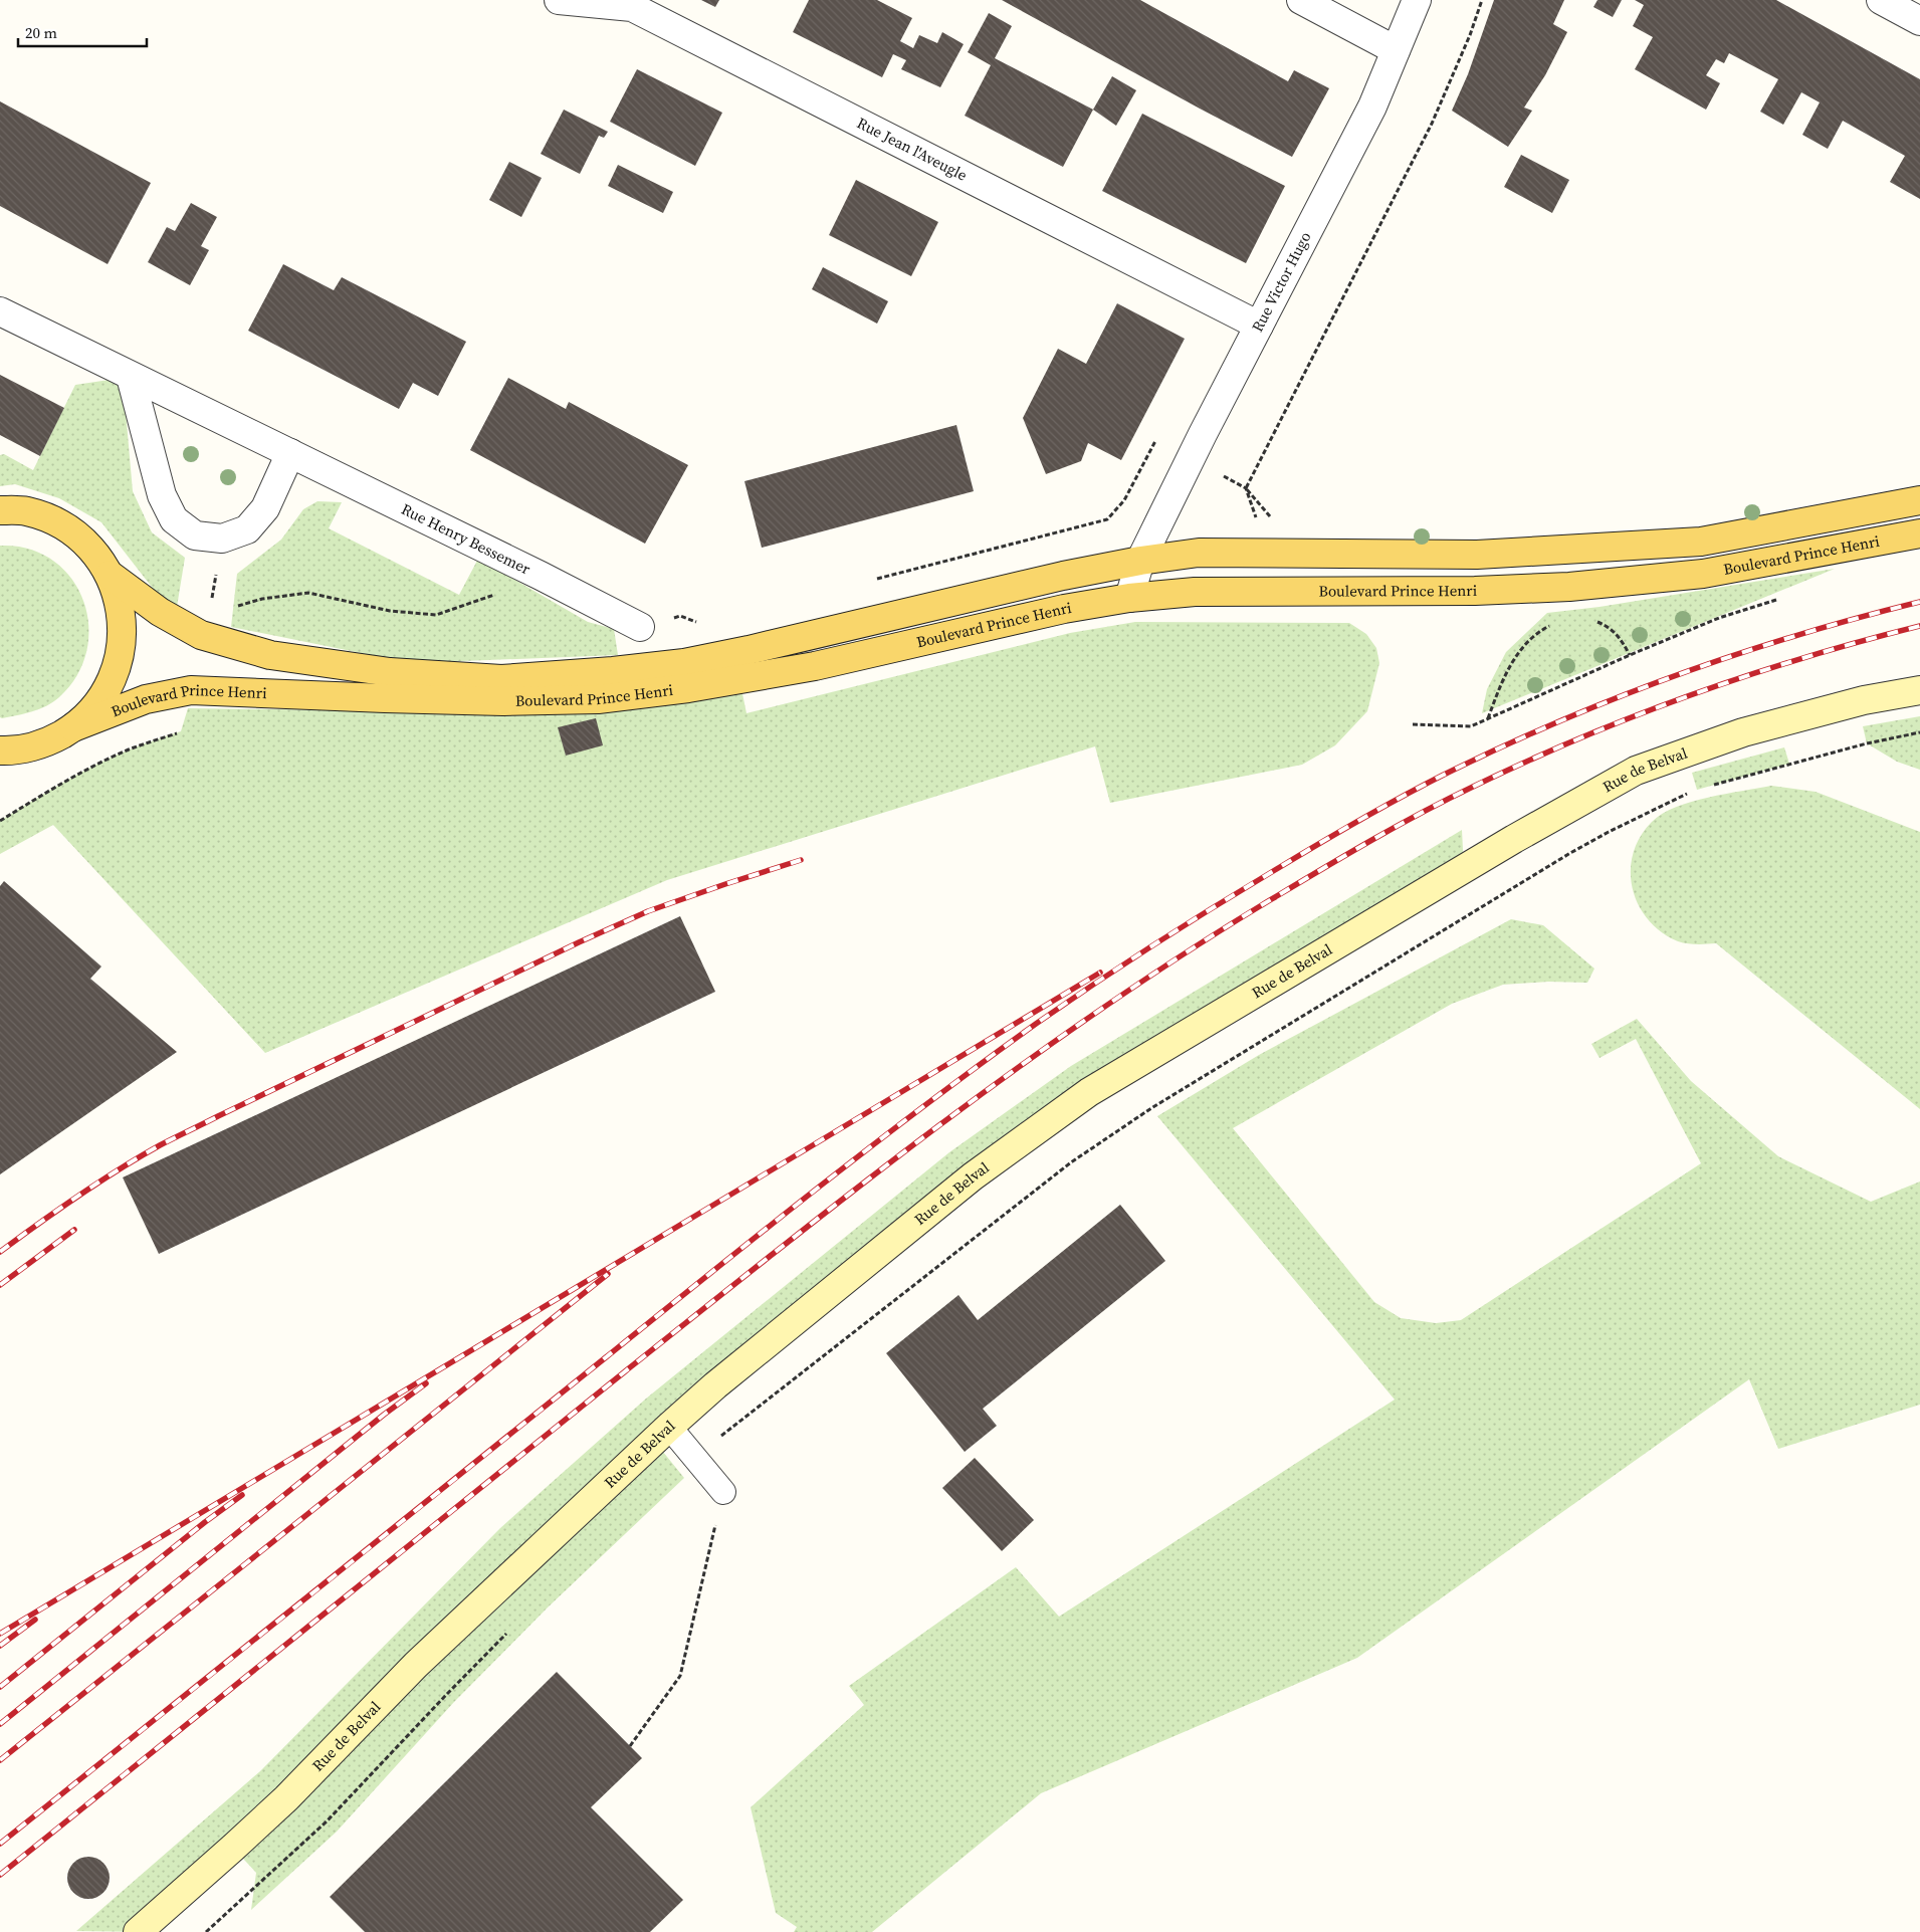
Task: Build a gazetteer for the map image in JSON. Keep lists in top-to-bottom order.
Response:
{
  "streets": {
    "main road": ["Boulevard Prince Henri", "Rue de Belval"],
    "street": ["Rue Jean l'Aveugle", "Rue Victor Hugo", "Rue Henry Bessemer"]
  },
  "crossings": [
    ["Rue Jean l'Aveugle", "Rue Victor Hugo"],
    ["Rue Victor Hugo", "Boulevard Prince Henri"]
  ],
  "scale_bar": "20 m"
}
